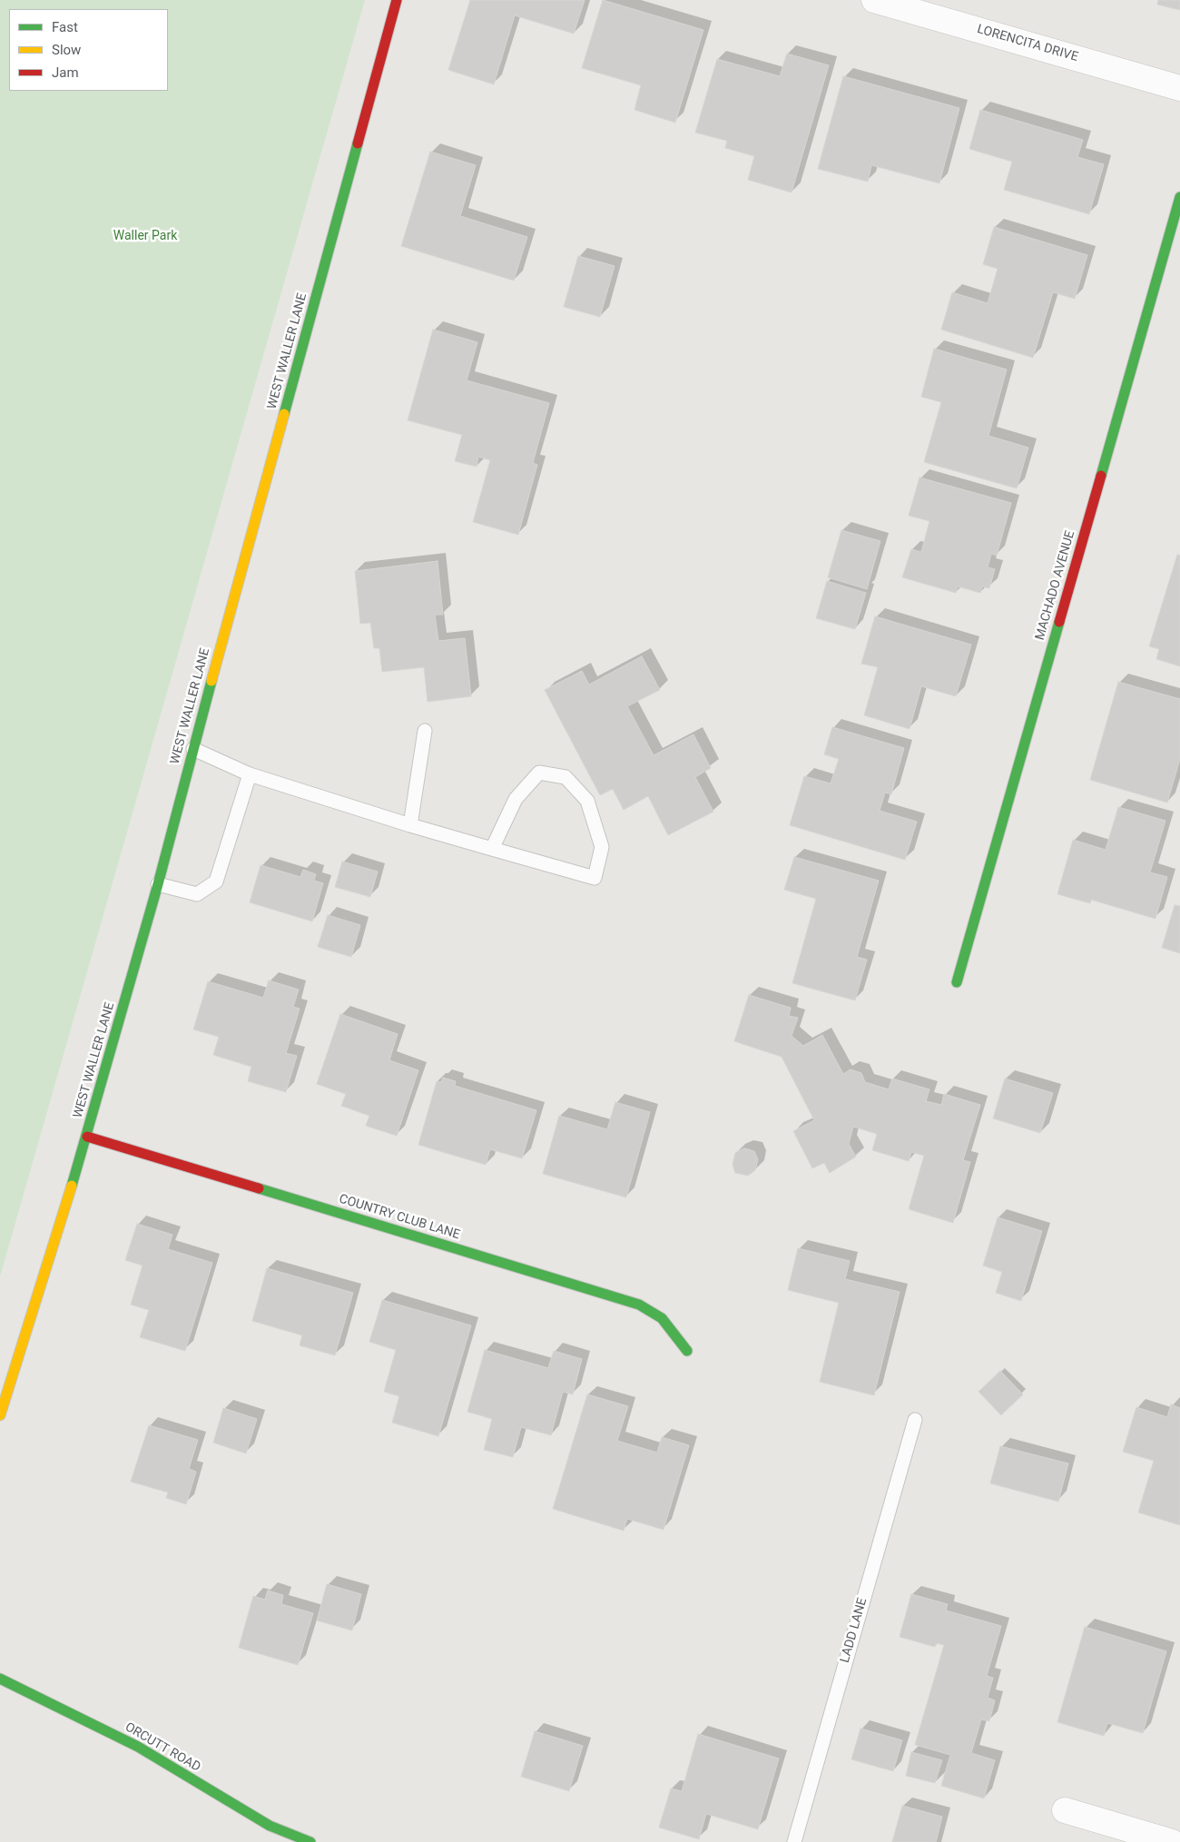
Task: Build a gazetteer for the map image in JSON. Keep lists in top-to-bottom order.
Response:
{
  "streets": {
    "street": [
      "LORENCITA DRIVE",
      "WEST WALLER LANE",
      "MACHADO AVENUE",
      "COUNTRY CLUB LANE",
      "ORCUTT ROAD"
    ],
    "lane": ["LADD LANE"]
  },
  "crossings": [
    ["WEST WALLER LANE", "COUNTRY CLUB LANE"]
  ],
  "parks": ["Waller Park"],
  "legend": ["Fast", "Slow", "Jam"]
}
